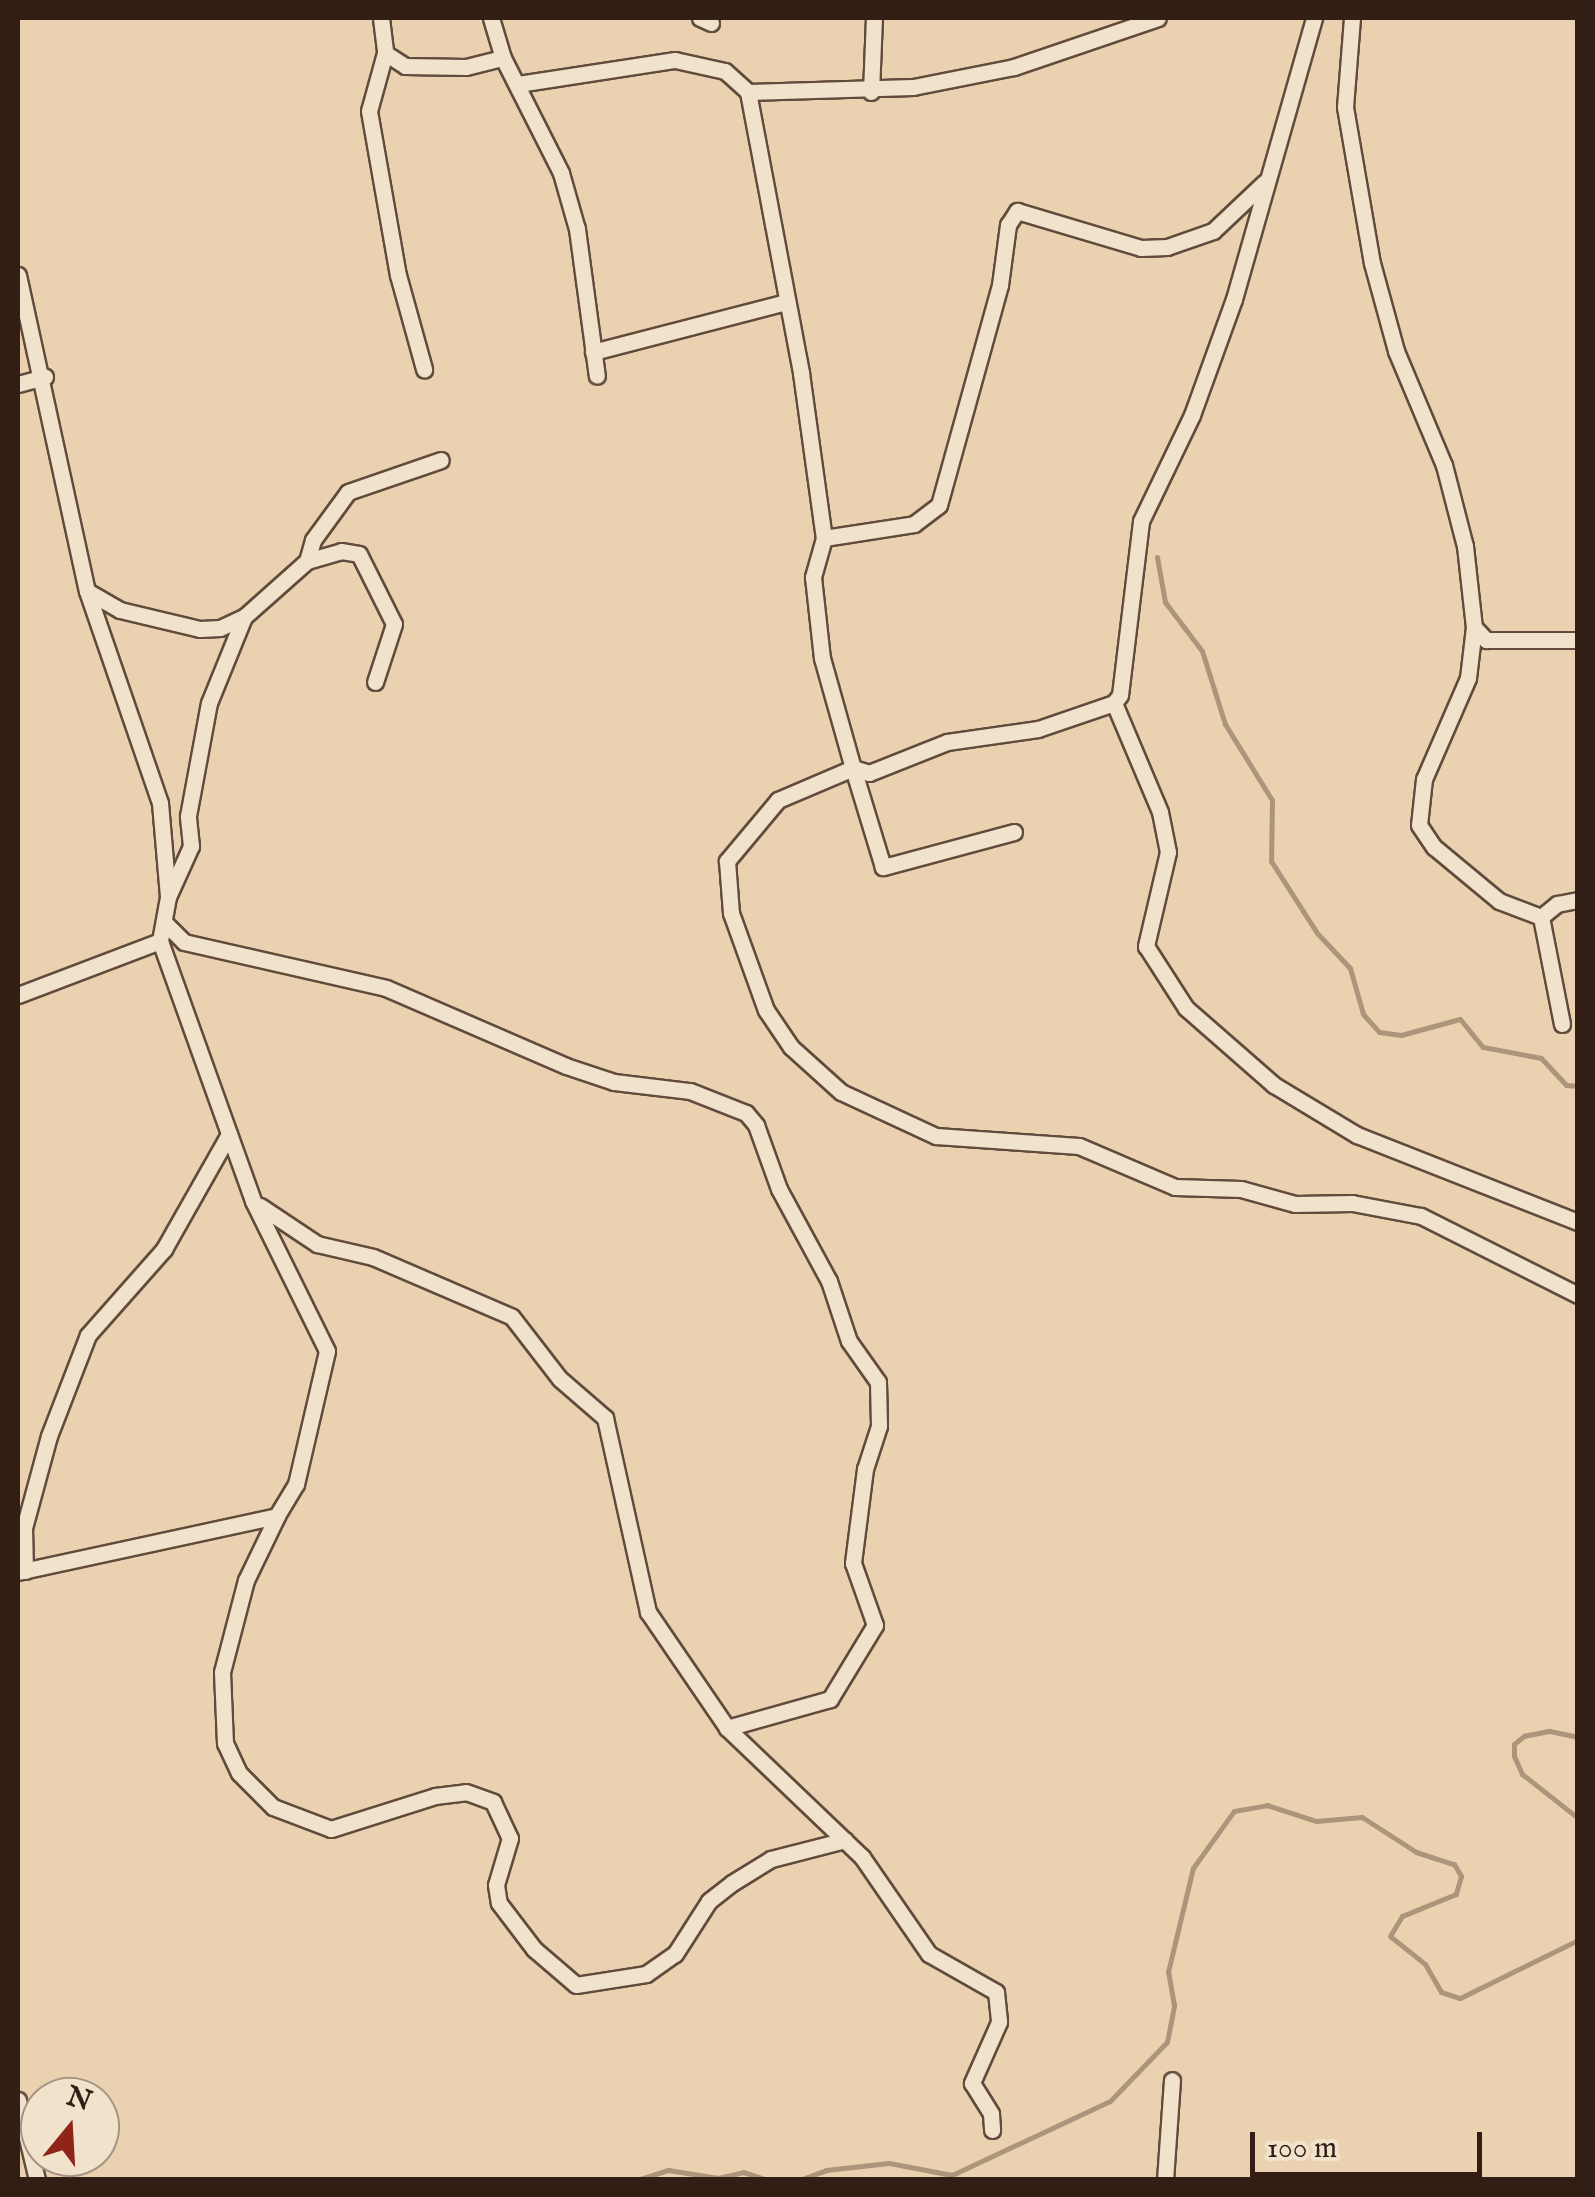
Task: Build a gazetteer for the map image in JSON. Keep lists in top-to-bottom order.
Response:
{
  "scale_bar": "100 m",
  "north": "top"
}
